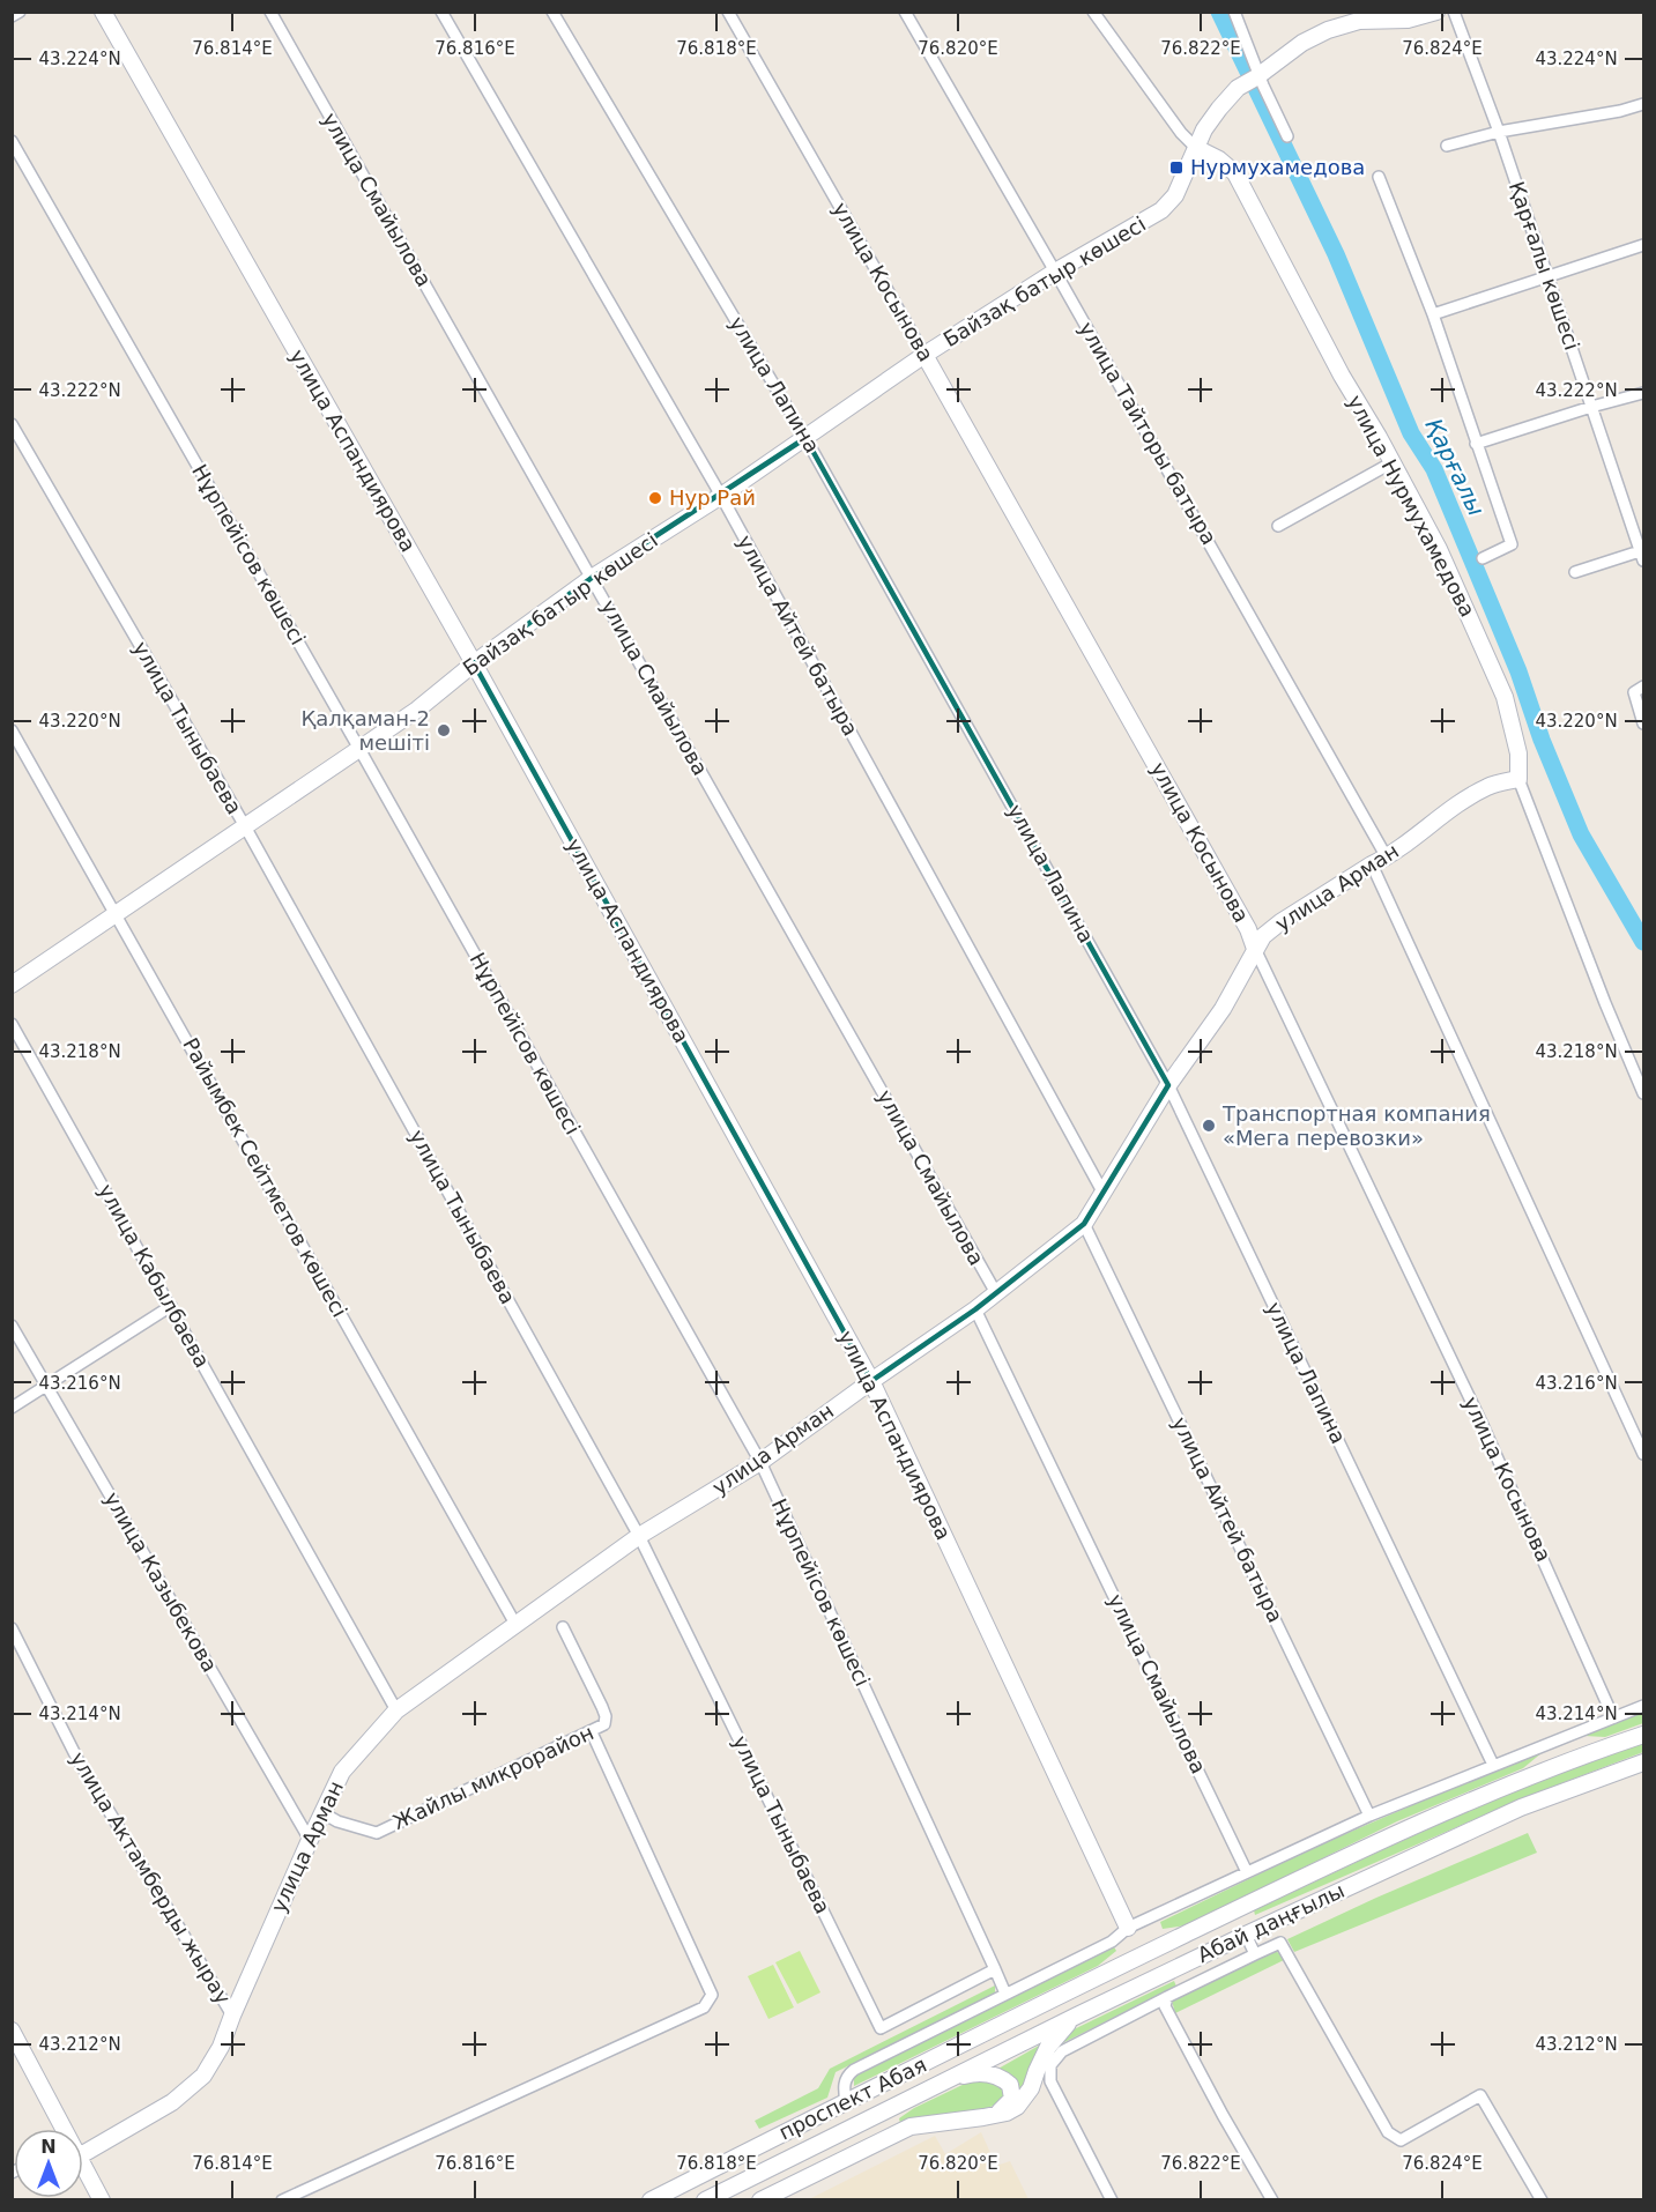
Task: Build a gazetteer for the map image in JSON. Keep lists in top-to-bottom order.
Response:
{
  "streets": {
    "street": [
      "улица Смайылова",
      "Қарғалы көшесі",
      "улица Косынова",
      "Байзақ батыр көшесі",
      "улица Лапина",
      "улица Тайторы батыра",
      "улица Аспандиярова",
      "улица Нурмухамедова",
      "Нұрпейісов көшесі",
      "улица Айтей батыра",
      "улица Тыныбаева",
      "улица Арман",
      "Райымбек Сейтметов көшесі",
      "улица Кабылбаева",
      "улица Казыбекова",
      "Жайлы микрорайон",
      "улица Актамберды жырау",
      "Абай даңғылы",
      "проспект Абая"
    ]
  },
  "crossings": [
    ["улица Смайылова", "Байзақ батыр көшесі"],
    ["улица Смайылова", "улица Арман"],
    ["улица Косынова", "Байзақ батыр көшесі"],
    ["улица Косынова", "улица Арман"],
    ["Байзақ батыр көшесі", "улица Лапина"],
    ["Байзақ батыр көшесі", "улица Тайторы батыра"],
    ["Байзақ батыр көшесі", "улица Аспандиярова"],
    ["Байзақ батыр көшесі", "улица Нурмухамедова"],
    ["Байзақ батыр көшесі", "Нұрпейісов көшесі"],
    ["Байзақ батыр көшесі", "улица Айтей батыра"],
    ["Байзақ батыр көшесі", "улица Тыныбаева"],
    ["Байзақ батыр көшесі", "Райымбек Сейтметов көшесі"],
    ["улица Лапина", "улица Арман"],
    ["улица Тайторы батыра", "улица Арман"],
    ["улица Аспандиярова", "улица Арман"],
    ["улица Нурмухамедова", "улица Арман"],
    ["Нұрпейісов көшесі", "улица Тыныбаева"],
    ["Нұрпейісов көшесі", "улица Арман"],
    ["улица Айтей батыра", "улица Арман"],
    ["улица Тыныбаева", "улица Арман"],
    ["улица Арман", "Райымбек Сейтметов көшесі"],
    ["улица Арман", "улица Кабылбаева"],
    ["улица Арман", "улица Казыбекова"],
    ["улица Арман", "Жайлы микрорайон"],
    ["улица Арман", "улица Актамберды жырау"],
    ["Абай даңғылы", "проспект Абая"]
  ],
  "water": ["Қарғалы"],
  "places": {
    "transit": ["Нурмухамедова"],
    "other": ["Нур Рай", "Қалқаман-2 мешіті", "Транспортная компания «Мега перевозки»"]
  },
  "north": "top",
  "coordinates": [
    "76.814°E",
    "76.816°E",
    "76.818°E",
    "76.820°E",
    "76.822°E",
    "76.824°E",
    "43.224°N",
    "43.222°N",
    "43.220°N",
    "43.218°N",
    "43.216°N",
    "43.214°N",
    "43.212°N"
  ]
}
